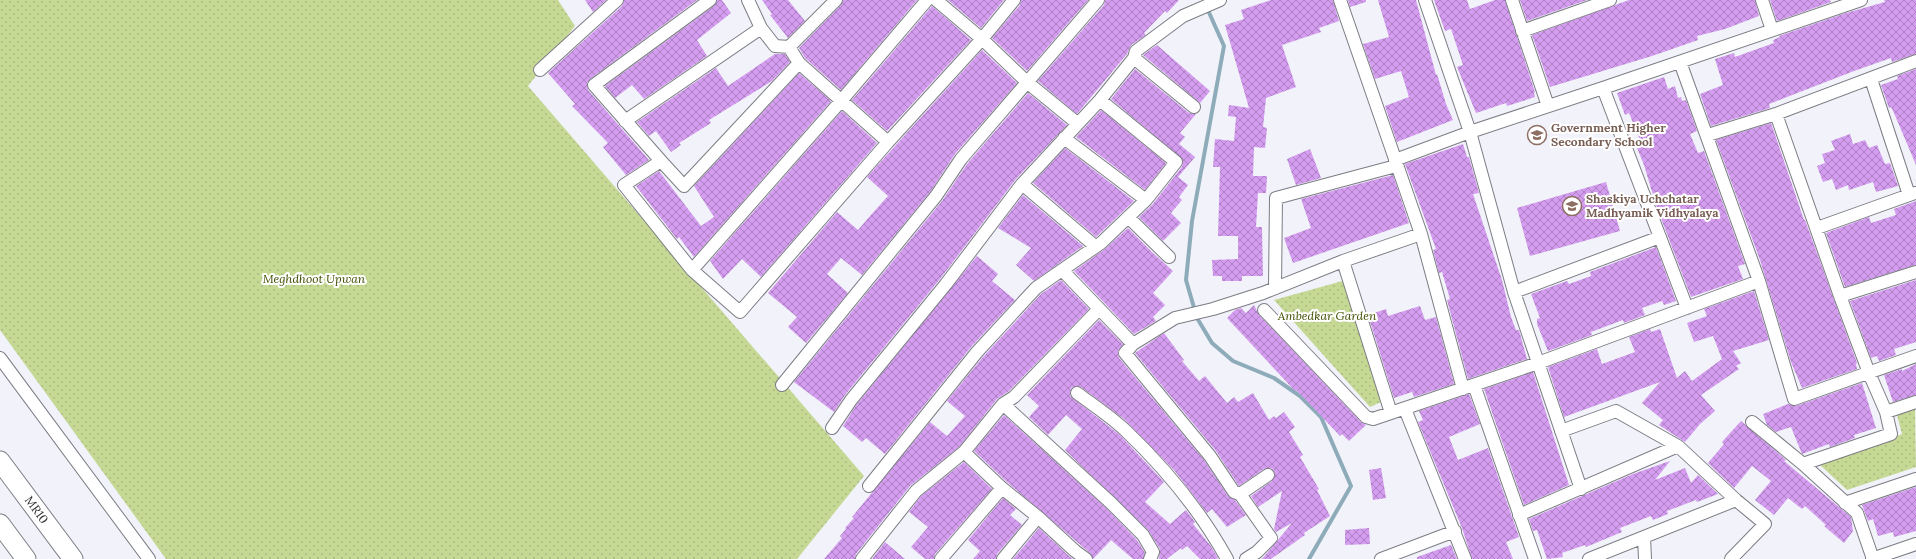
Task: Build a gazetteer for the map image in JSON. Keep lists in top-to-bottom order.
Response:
{
  "streets": {
    "main road": ["MR10"]
  },
  "parks": ["Meghdhoot Upwan", "Ambedkar Garden"],
  "places": {
    "school or university": ["Government Higher Secondary School", "Shaskiya Uchchatar Madhyamik Vidhyalaya"]
  }
}
